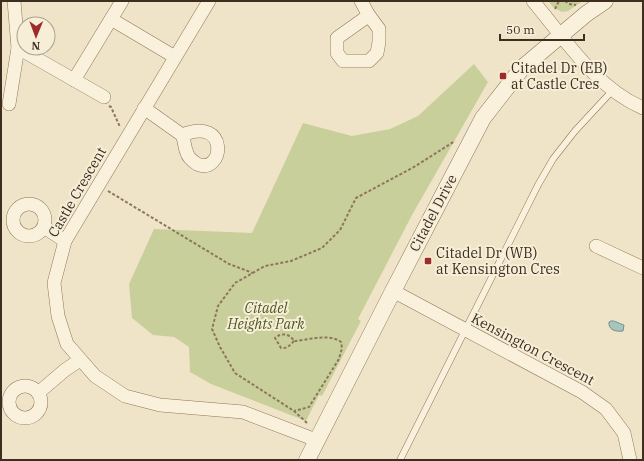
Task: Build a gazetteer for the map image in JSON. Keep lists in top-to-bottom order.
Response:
{
  "streets": {
    "street": ["Castle Crescent", "Citadel Drive", "Kensington Crescent"]
  },
  "crossings": [
    ["Castle Crescent", "Citadel Drive"],
    ["Citadel Drive", "Kensington Crescent"]
  ],
  "parks": ["Citadel Heights Park"],
  "places": {
    "transit": ["Citadel Dr (EB) at Castle Cres", "Citadel Dr (WB) at Kensington Cres"]
  },
  "scale_bar": "50 m",
  "north": "bottom"
}
